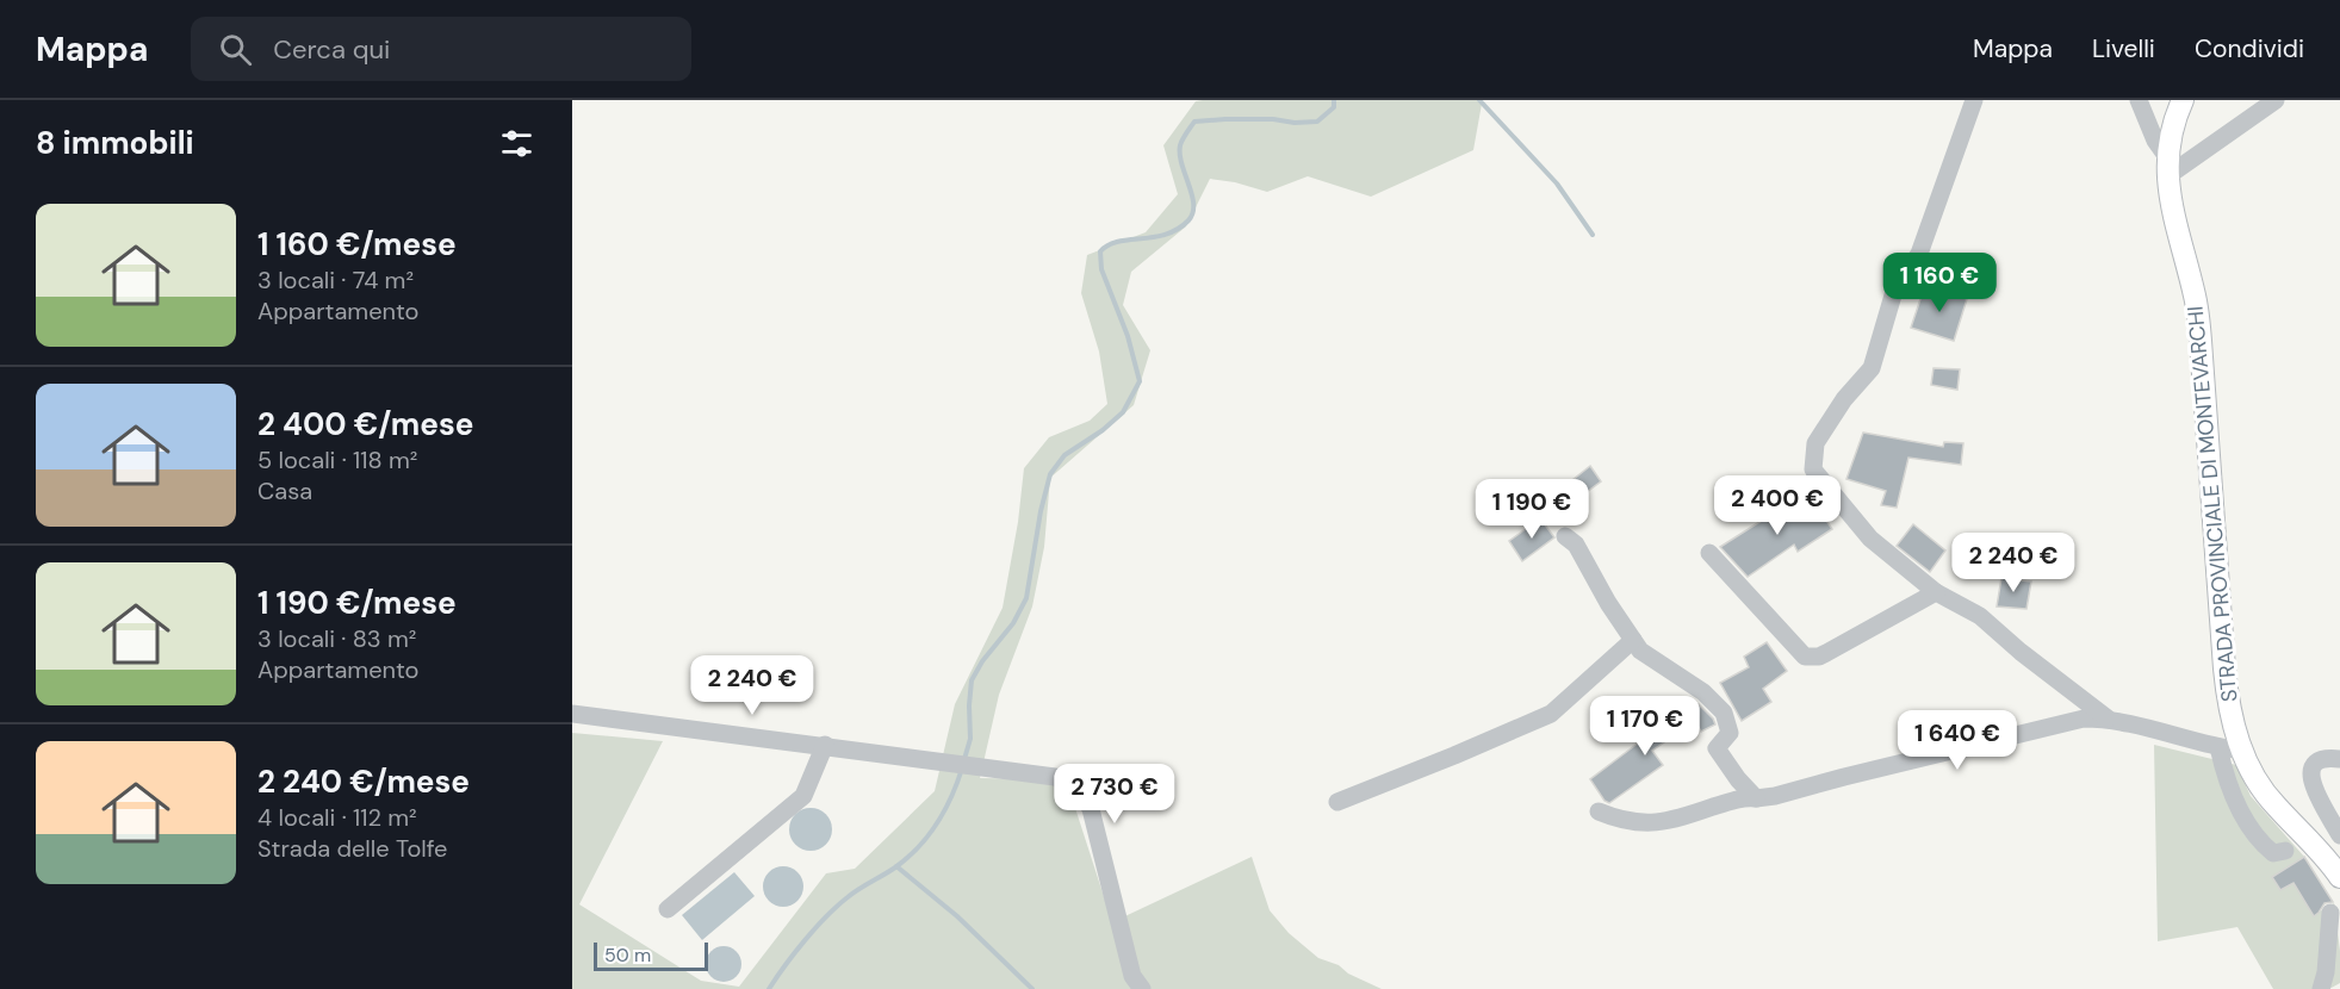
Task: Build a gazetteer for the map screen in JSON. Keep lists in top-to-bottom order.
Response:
{
  "streets": {
    "main road": ["STRADA PROVINCIALE DI MONTEVARCHI"]
  },
  "scale_bar": "50 m",
  "page": {
    "header": "Mappa",
    "search": "Cerca qui",
    "nav": ["Mappa", "Livelli", "Condividi"],
    "heading": "8 immobili",
    "list": [
      {
        "name": "1 160 €/mese",
        "note": "3 locali · 74 m² · Appartamento"
      },
      {
        "name": "2 400 €/mese",
        "note": "5 locali · 118 m² · Casa"
      },
      {
        "name": "1 190 €/mese",
        "note": "3 locali · 83 m² · Appartamento"
      },
      {
        "name": "2 240 €/mese",
        "note": "4 locali · 112 m² · Strada delle Tolfe"
      }
    ],
    "price": [
      "1 160 €",
      "2 400 €",
      "1 190 €",
      "2 240 €",
      "2 240 €",
      "1 170 €",
      "1 640 €",
      "2 730 €"
    ],
    "scale": "50 m"
  }
}
